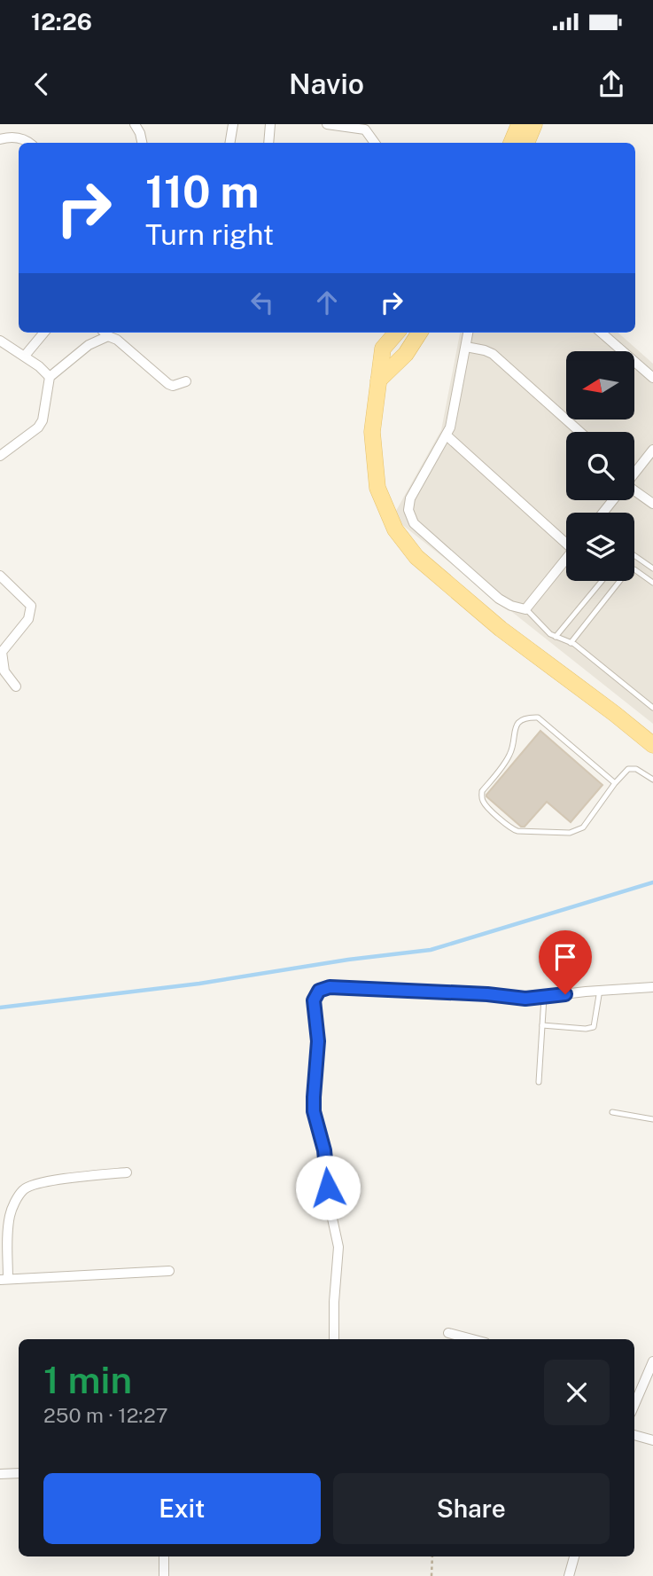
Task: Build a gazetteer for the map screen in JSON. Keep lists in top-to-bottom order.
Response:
{
  "north": "left",
  "page": {
    "status": "12:26",
    "header": "Navio",
    "turn": ["110 m", "Turn right"],
    "heading": ["1 min", "250 m · 12:27"],
    "buttons": ["Exit", "Share"]
  }
}
